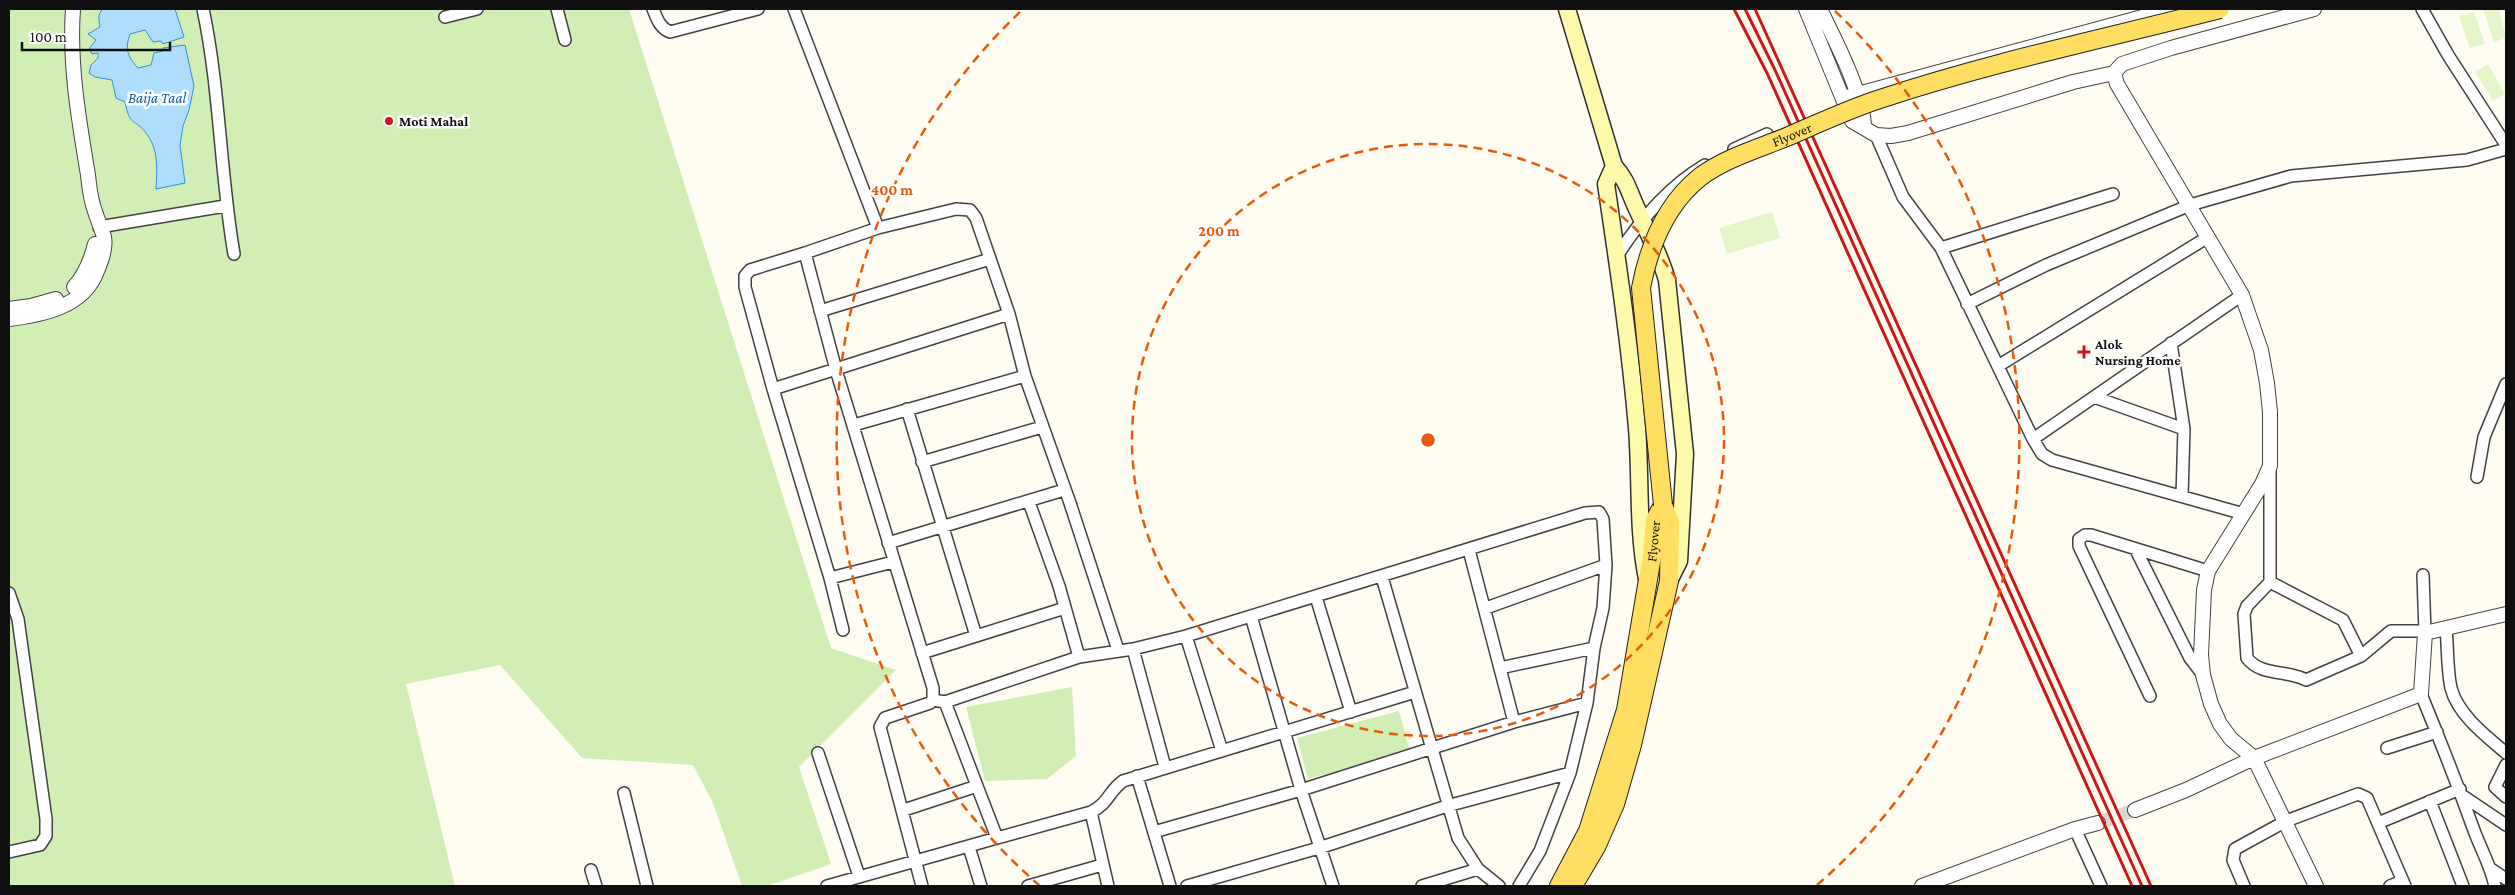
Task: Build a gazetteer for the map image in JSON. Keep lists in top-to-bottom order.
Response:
{
  "streets": {
    "main road": ["Flyover"]
  },
  "water": ["Baija Taal"],
  "places": {
    "other": ["Moti Mahal"],
    "health": ["Alok Nursing Home"]
  },
  "scale_bar": "100 m",
  "rings": ["400 m", "200 m"]
}
